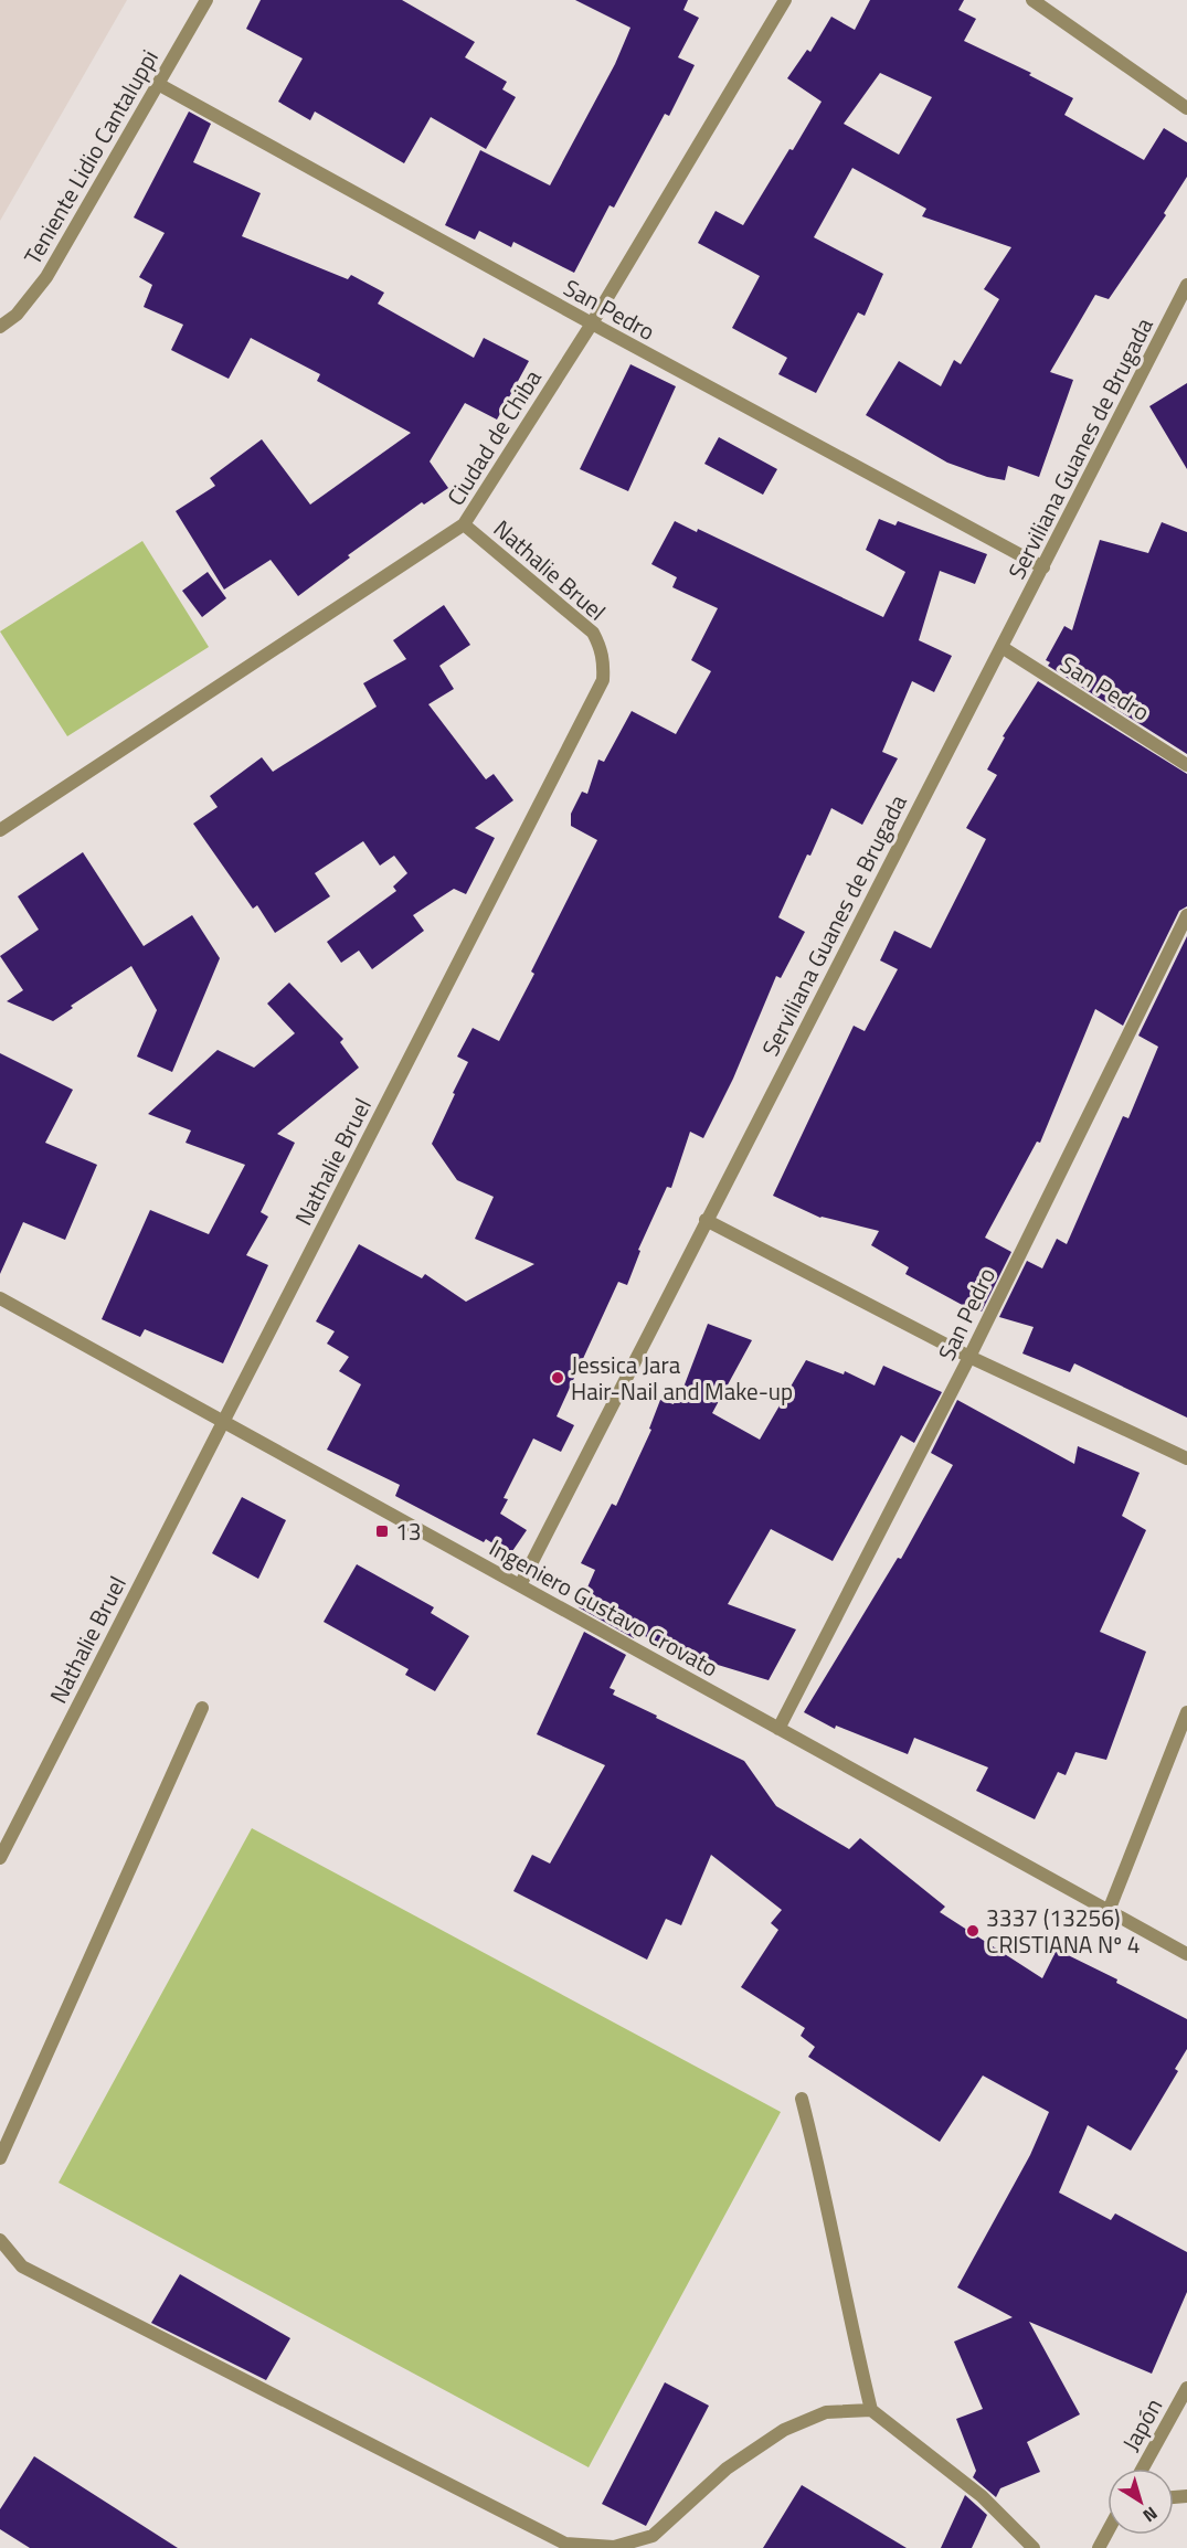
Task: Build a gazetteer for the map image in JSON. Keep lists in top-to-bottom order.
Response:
{
  "streets": {
    "street": [
      "Teniente Lidio Cantaluppi",
      "San Pedro",
      "Ciudad de Chiba",
      "Serviliana Guanes de Brugada",
      "Nathalie Bruel",
      "Ingeniero Gustavo Crovato",
      "Japón"
    ]
  },
  "crossings": [
    ["Teniente Lidio Cantaluppi", "San Pedro"],
    ["San Pedro", "Ciudad de Chiba"],
    ["San Pedro", "Serviliana Guanes de Brugada"],
    ["San Pedro", "Ingeniero Gustavo Crovato"],
    ["Ciudad de Chiba", "Nathalie Bruel"],
    ["Serviliana Guanes de Brugada", "Ingeniero Gustavo Crovato"],
    ["Nathalie Bruel", "Ingeniero Gustavo Crovato"]
  ],
  "places": {
    "other": ["Jessica Jara Hair-Nail and Make-up", "3337 (13256) CRISTIANA Nº 4"],
    "transit": ["13"]
  },
  "north": "bottom right"
}
